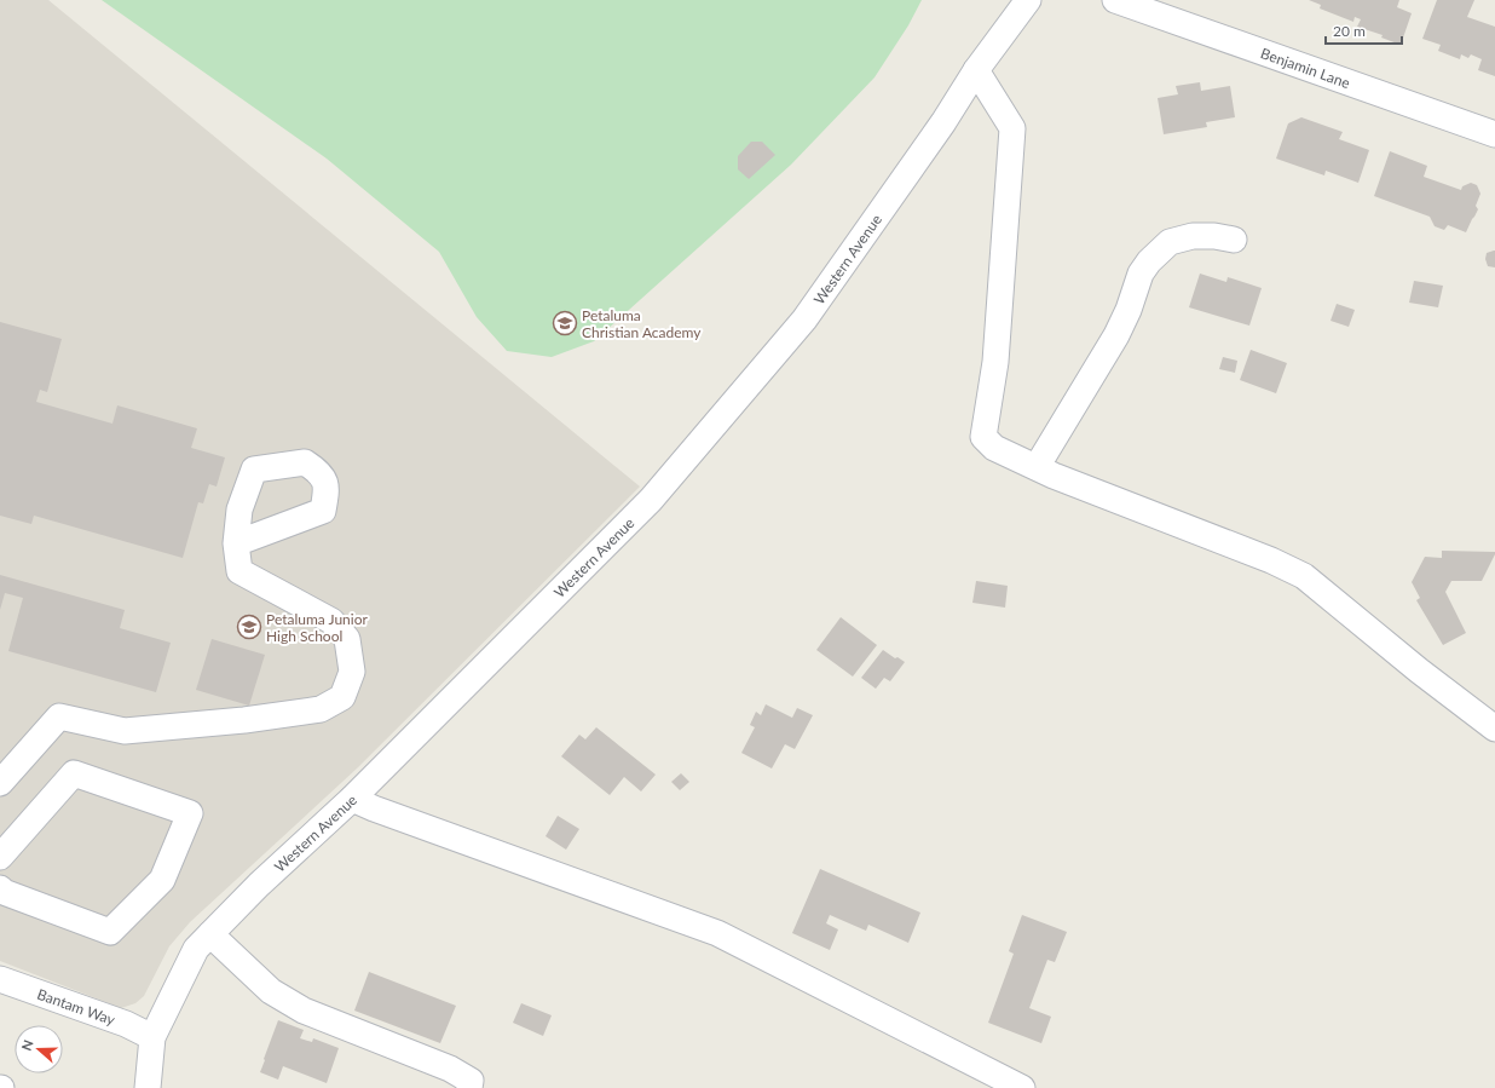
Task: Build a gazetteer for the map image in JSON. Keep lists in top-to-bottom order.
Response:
{
  "streets": {
    "street": ["Benjamin Lane", "Western Avenue", "Bantam Way"]
  },
  "crossings": [
    ["Western Avenue", "Bantam Way"]
  ],
  "places": {
    "school or university": ["Petaluma Christian Academy", "Petaluma Junior High School"]
  },
  "scale_bar": "20 m",
  "north": "left"
}
